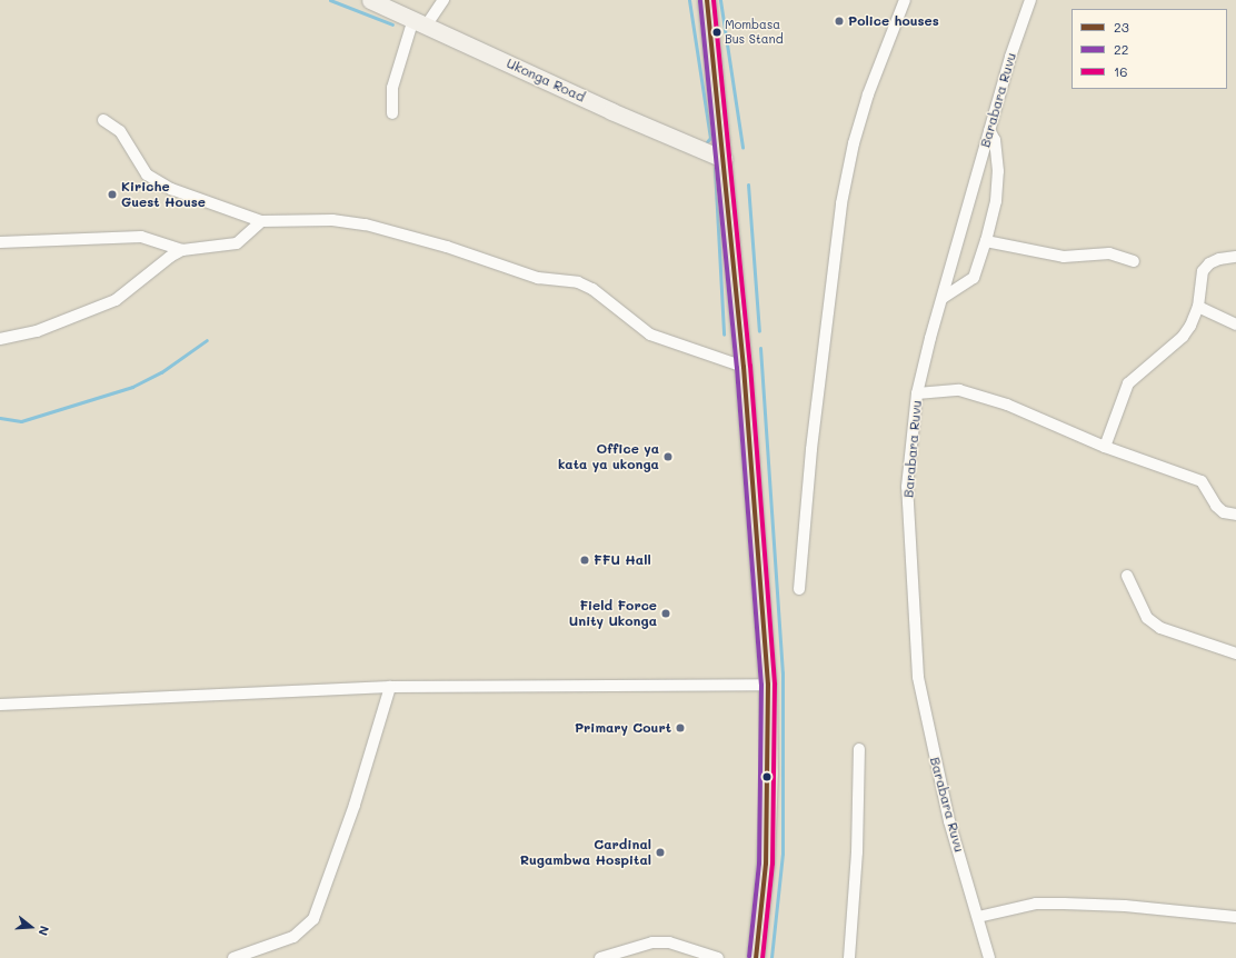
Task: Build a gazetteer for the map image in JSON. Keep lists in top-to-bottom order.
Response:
{
  "streets": {
    "street": ["Ukonga Road", "Barabara Ruvu"]
  },
  "places": [
    "Police houses",
    "Mombasa Bus Stand",
    "Kiriche Guest House",
    "Office ya kata ya ukonga",
    "FFU Hall",
    "Field Force Unity Ukonga",
    "Primary Court",
    "Cardinal Rugambwa Hospital"
  ],
  "lines": ["transit line 23", "transit line 16", "transit line 22"],
  "legend": ["23", "22", "16"],
  "north": "right"
}
